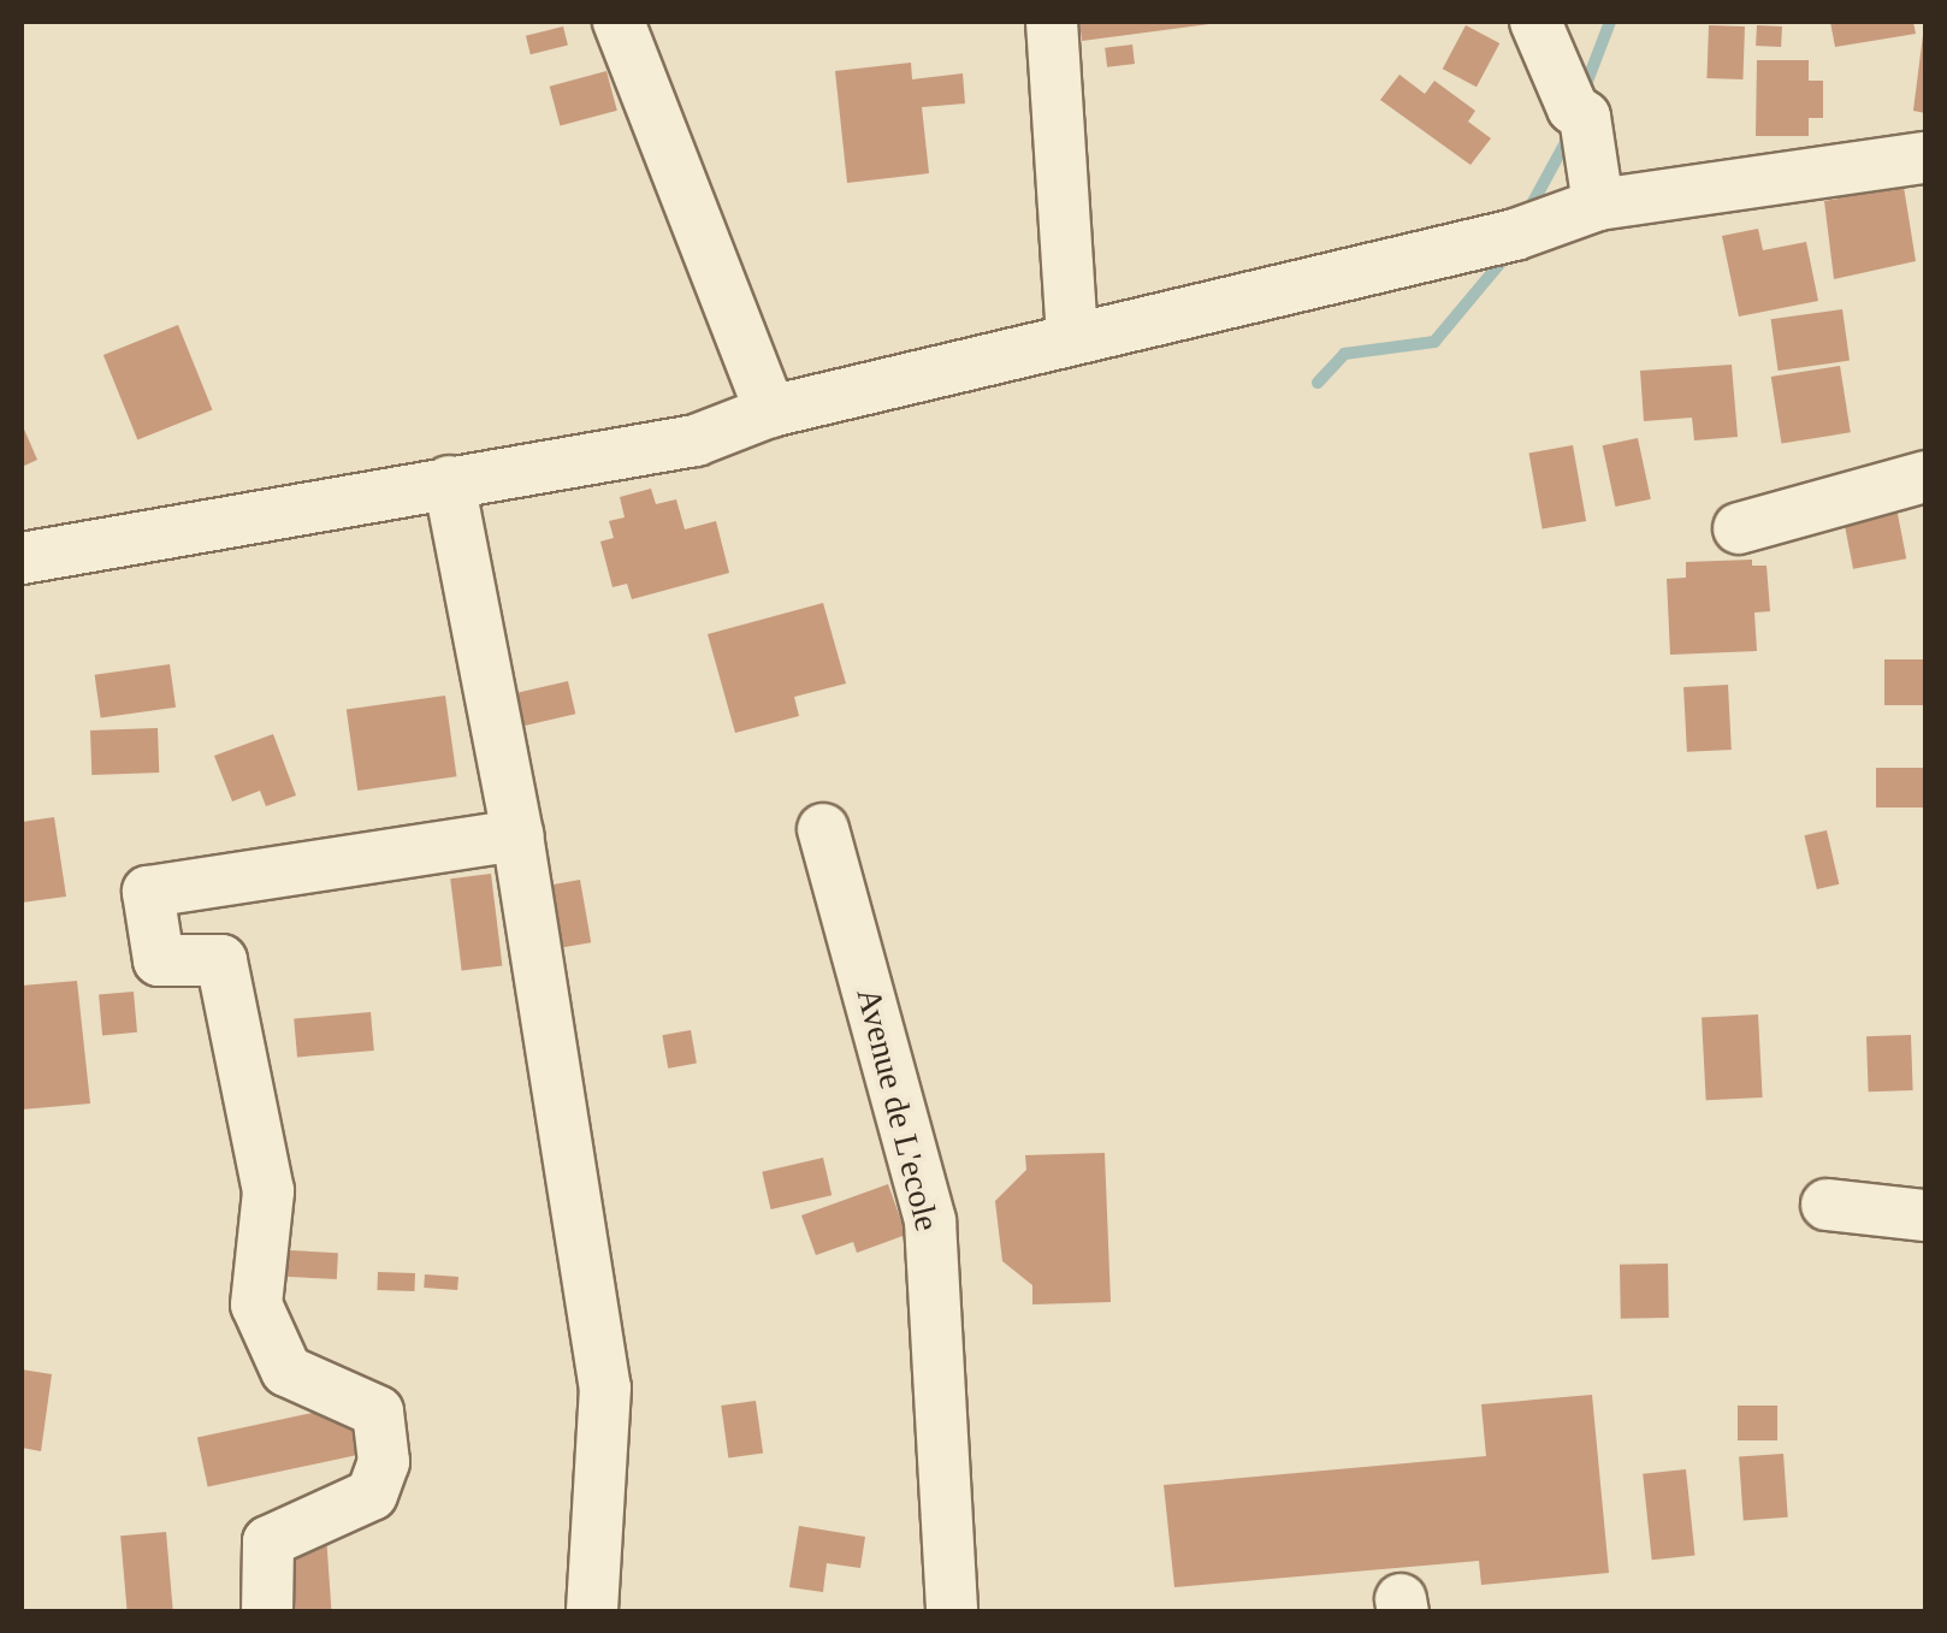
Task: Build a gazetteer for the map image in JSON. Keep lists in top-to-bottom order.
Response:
{
  "streets": {
    "street": ["Avenue de L'ecole"]
  }
}
